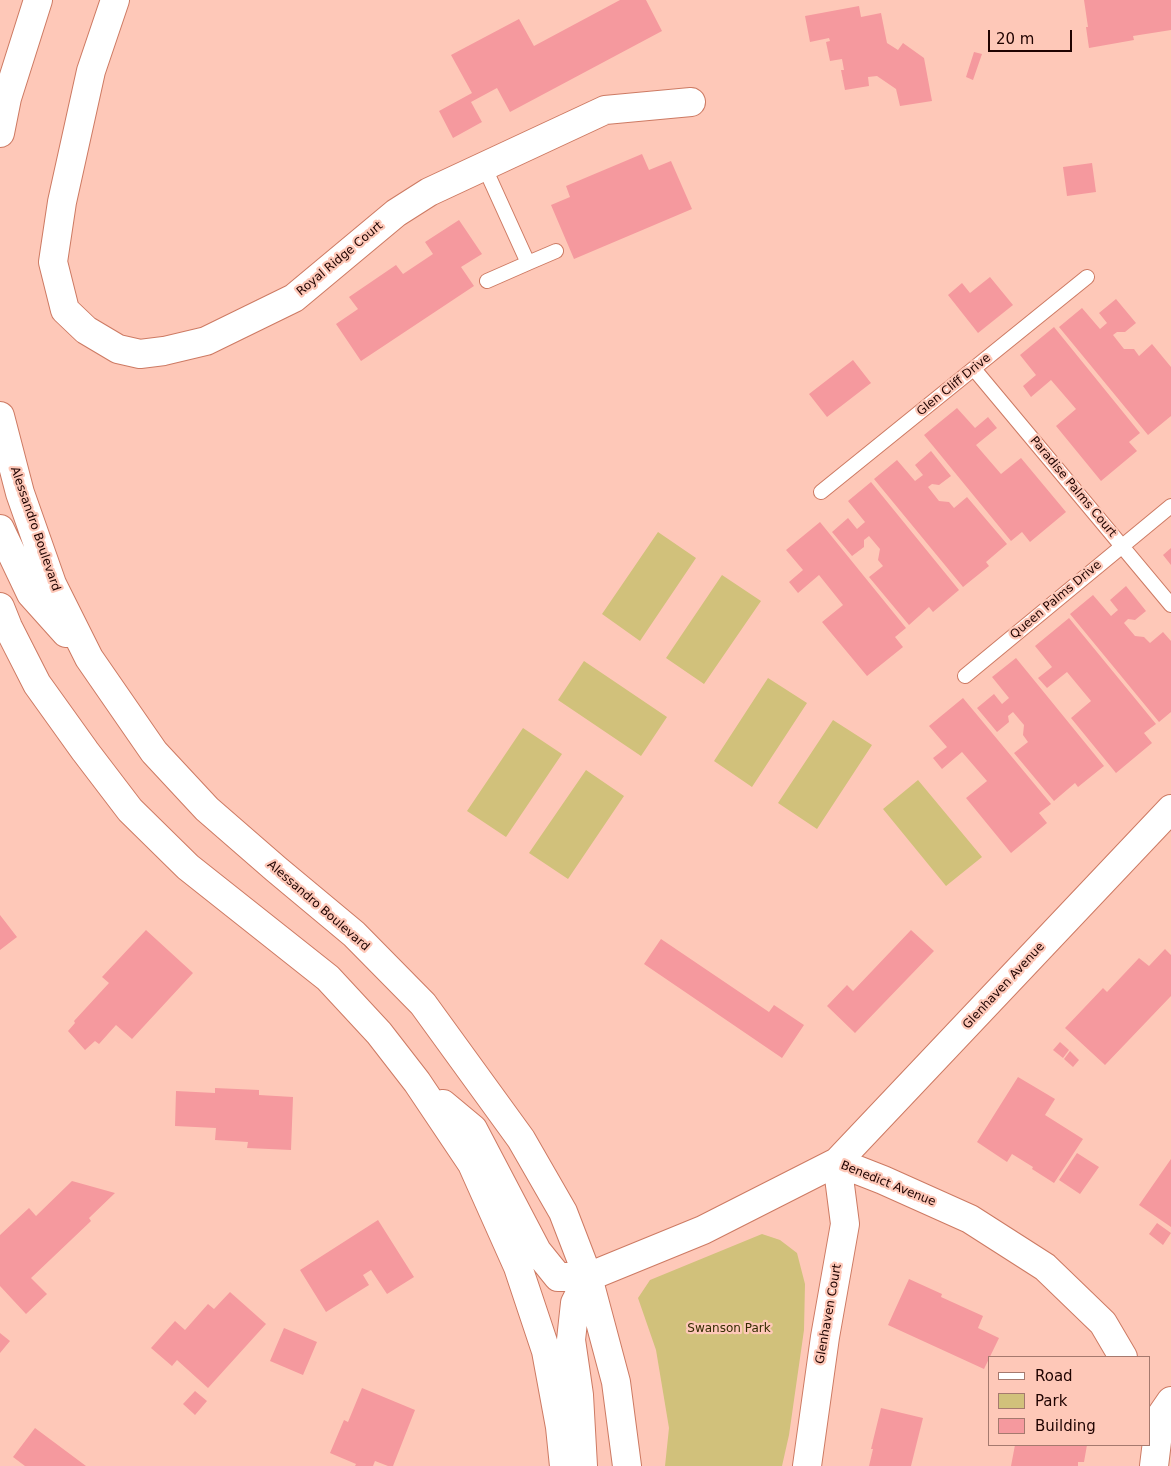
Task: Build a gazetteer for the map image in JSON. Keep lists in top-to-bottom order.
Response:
{
  "streets": {
    "main road": [
      "Royal Ridge Court",
      "Alessandro Boulevard",
      "Glenhaven Avenue",
      "Benedict Avenue",
      "Glenhaven Court"
    ],
    "lane": ["Glen Cliff Drive", "Paradise Palms Court", "Queen Palms Drive"]
  },
  "crossings": [
    ["Glen Cliff Drive", "Paradise Palms Court"],
    ["Paradise Palms Court", "Queen Palms Drive"],
    ["Alessandro Boulevard", "Benedict Avenue"],
    ["Glenhaven Avenue", "Benedict Avenue"],
    ["Glenhaven Avenue", "Glenhaven Court"],
    ["Benedict Avenue", "Glenhaven Court"]
  ],
  "parks": ["Swanson Park"],
  "legend": ["Road", "Park", "Building"],
  "scale_bar": "20 m"
}
